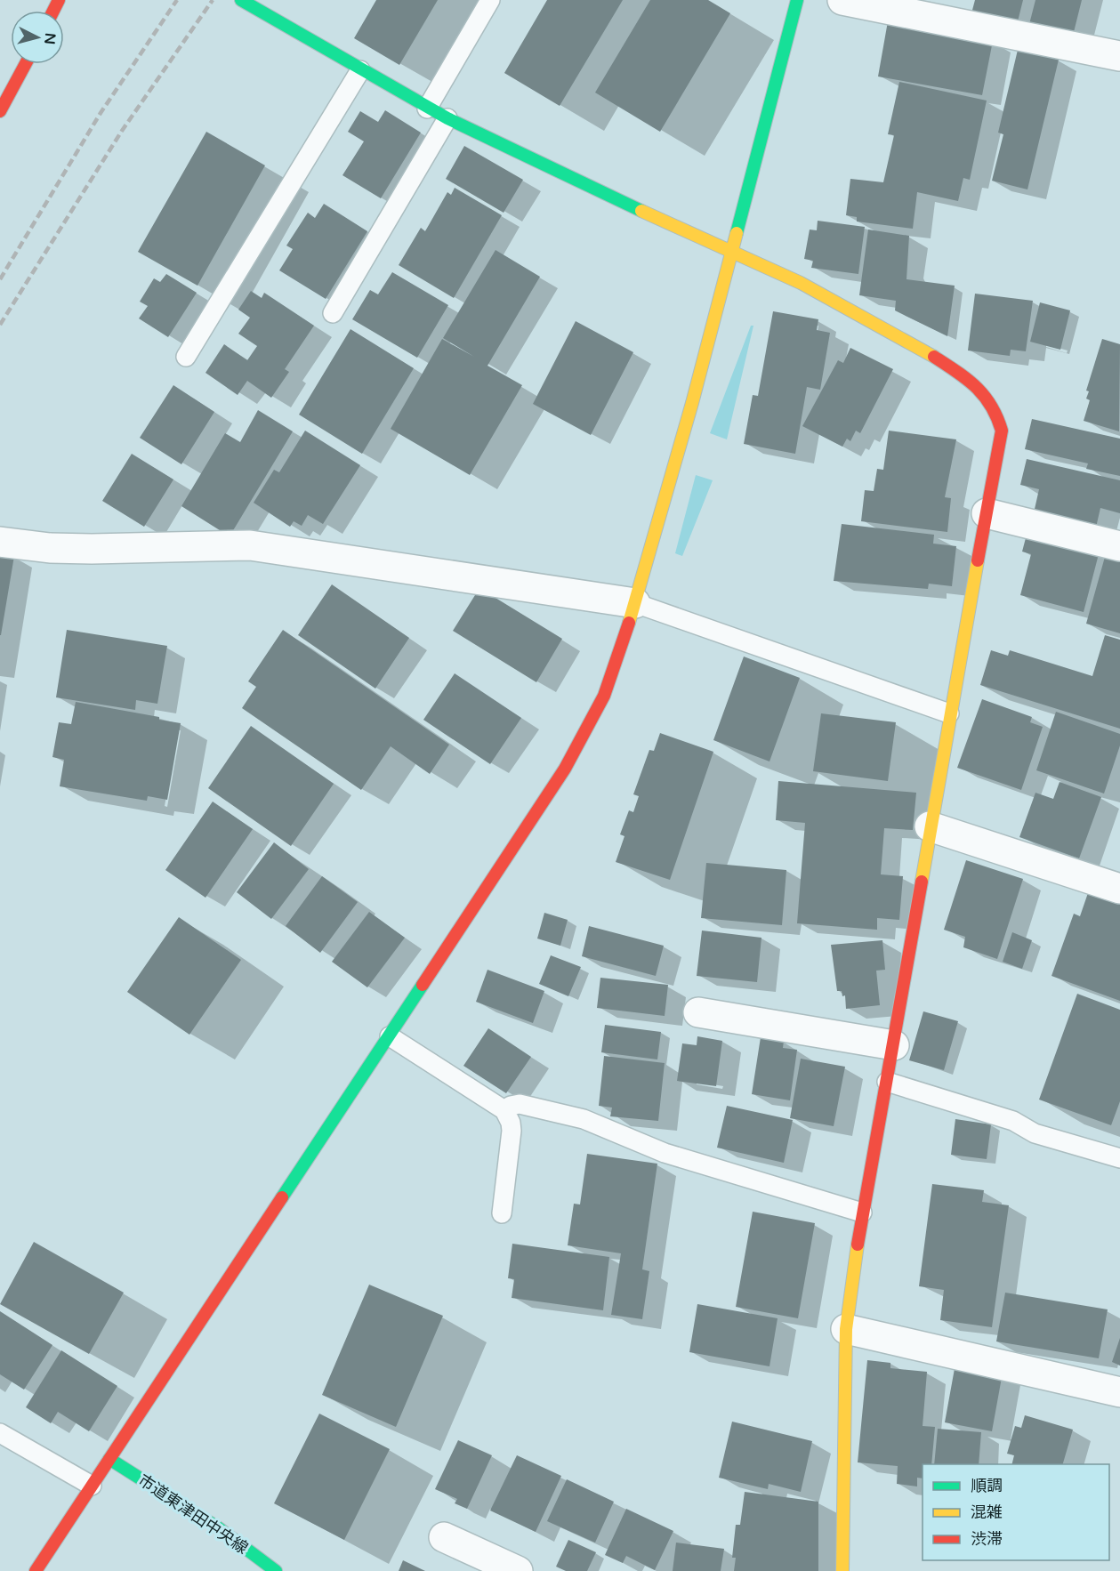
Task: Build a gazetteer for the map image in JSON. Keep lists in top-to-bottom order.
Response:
{
  "streets": {
    "main road": ["市道東津田中央線"]
  },
  "legend": ["順調", "混雑", "渋滞"],
  "north": "right"
}
